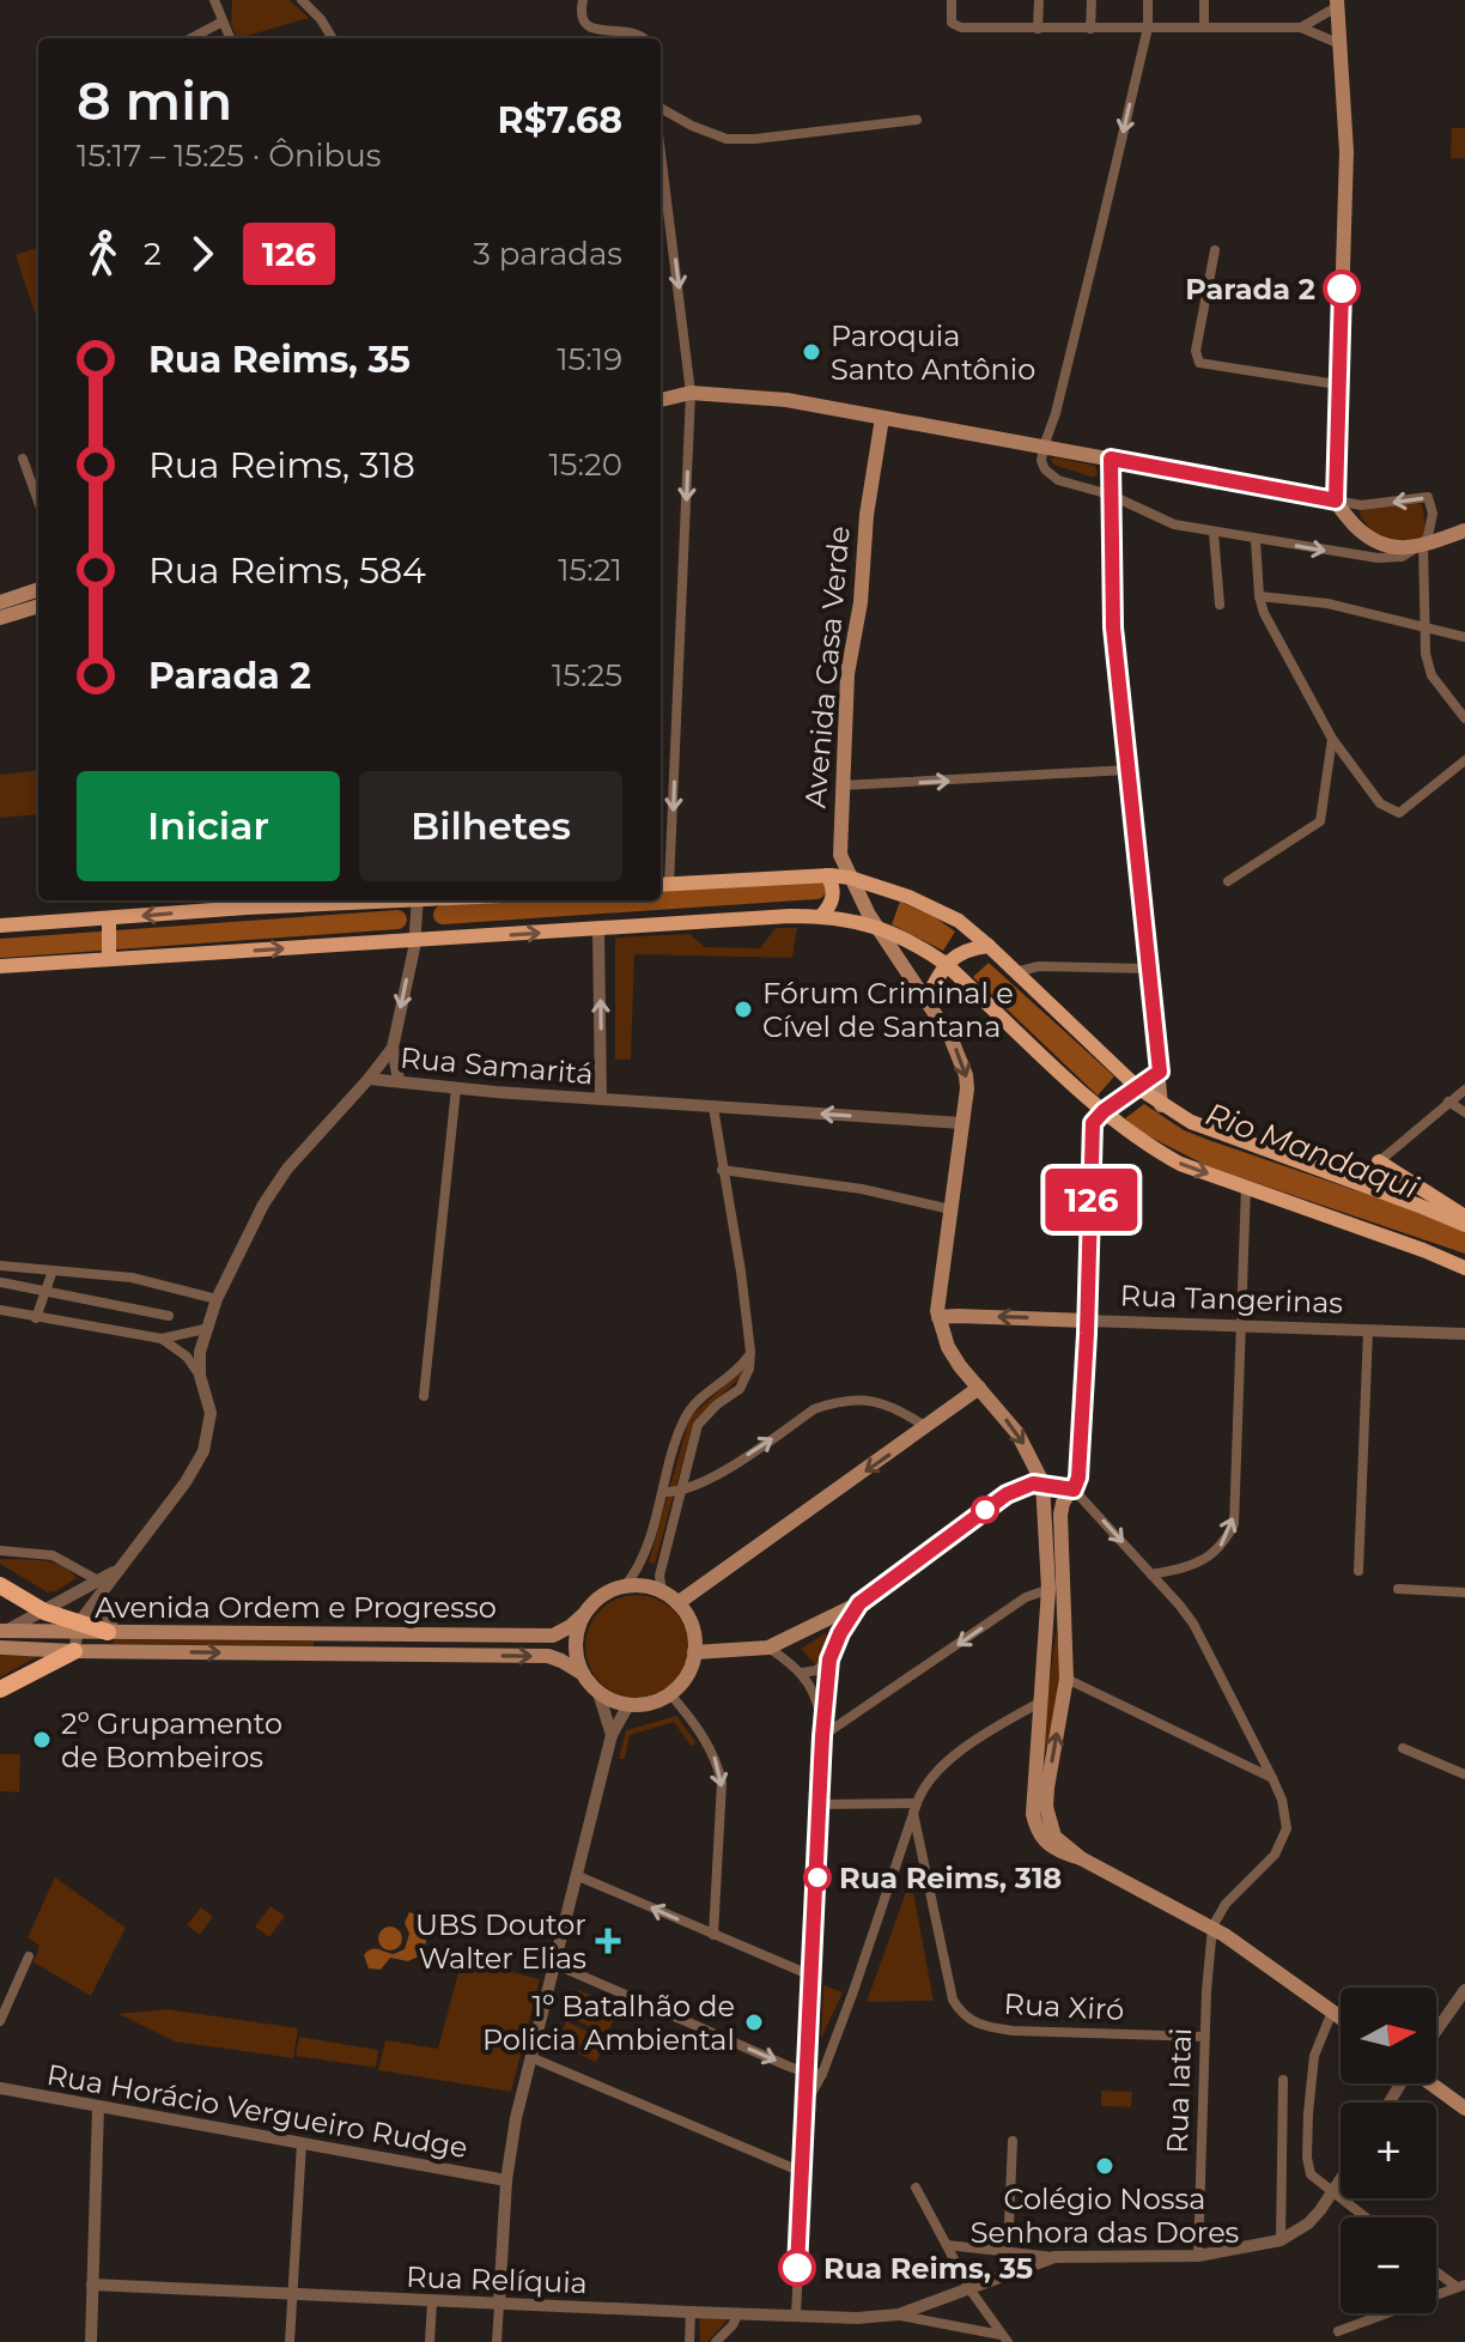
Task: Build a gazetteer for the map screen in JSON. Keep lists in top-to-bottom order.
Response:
{
  "streets": {
    "main road": ["Avenida Casa Verde", "Rua Tangerinas", "Avenida Ordem e Progresso"],
    "street": [
      "Rua Samaritá",
      "Rua Xiró",
      "Rua Iatai",
      "Rua Horácio Vergueiro Rudge",
      "Rua Relíquia"
    ]
  },
  "crossings": [
    ["Avenida Casa Verde", "Rua Samaritá"],
    ["Avenida Casa Verde", "Rua Tangerinas"],
    ["Avenida Casa Verde", "Rua Iatai"],
    ["Rua Samaritá", "Avenida Ordem e Progresso"],
    ["Rua Xiró", "Rua Iatai"],
    ["Rua Iatai", "Rua Relíquia"]
  ],
  "water": ["Rio Mandaqui"],
  "places": {
    "other": [
      "Parada 2",
      "Paroquia Santo Antônio",
      "Fórum Criminal e Cível de Santana",
      "2º Grupamento de Bombeiros",
      "Rua Reims, 318",
      "1º Batalhão de Policia Ambiental",
      "Colégio Nossa Senhora das Dores",
      "Rua Reims, 35"
    ],
    "health": ["UBS Doutor Walter Elias"]
  },
  "lines": ["bus line 126"],
  "north": "right",
  "page": {
    "on_map": "126",
    "heading": ["8 min", "15:17 – 15:25 · Ônibus", "R$7.68"],
    "legs": ["2", "126", "3 paradas"],
    "list": [
      {
        "name": "Rua Reims, 35",
        "value": "15:19"
      },
      {
        "name": "Rua Reims, 318",
        "value": "15:20"
      },
      {
        "name": "Rua Reims, 584",
        "value": "15:21"
      },
      {
        "name": "Parada 2",
        "value": "15:25"
      }
    ],
    "buttons": ["Iniciar", "Bilhetes"],
    "map_buttons": ["+", "−"]
  }
}
